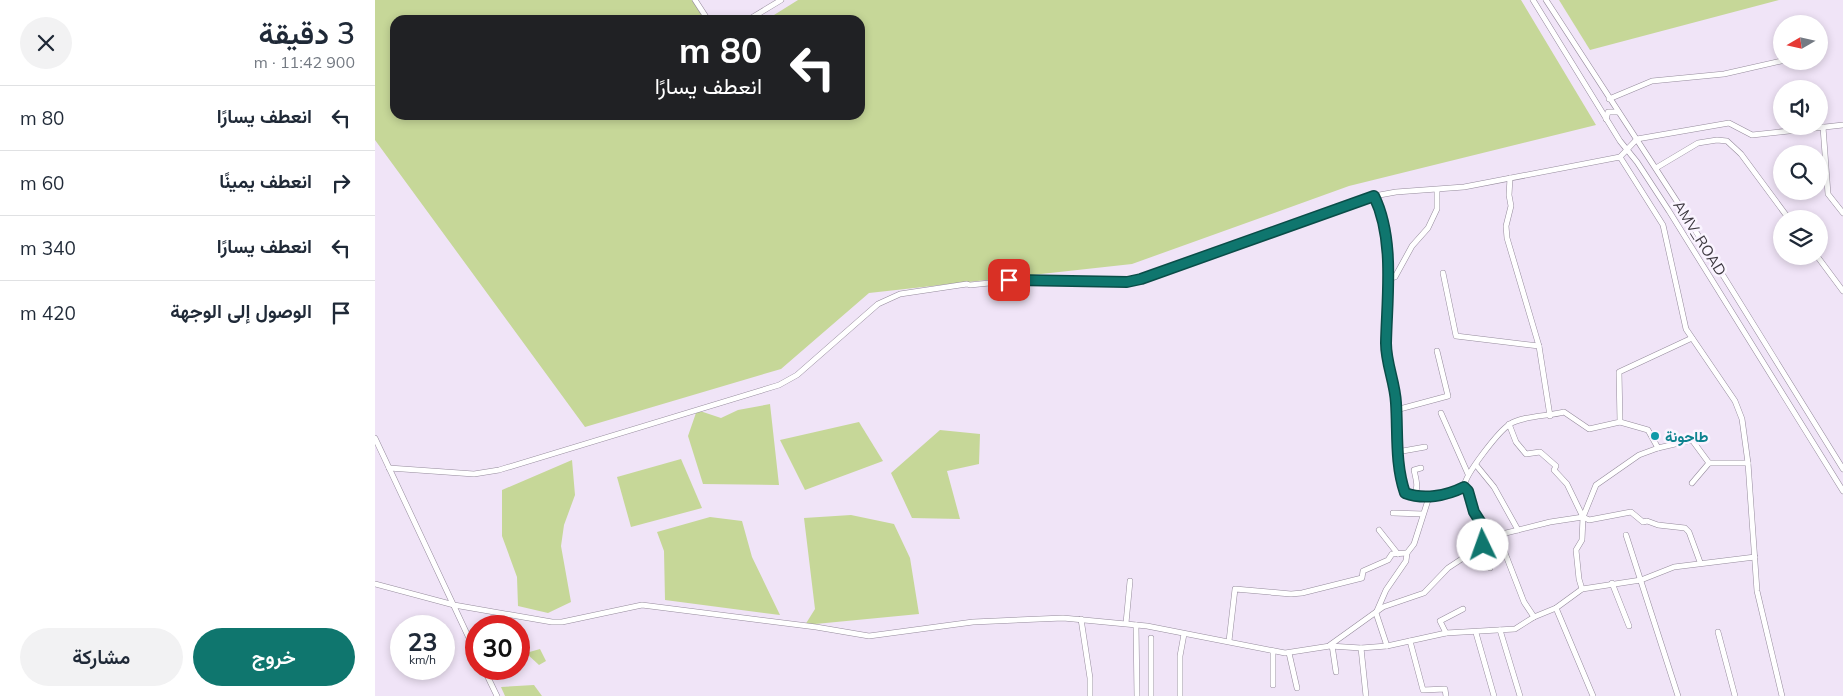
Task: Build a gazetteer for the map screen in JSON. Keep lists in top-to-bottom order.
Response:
{
  "streets": {
    "street": ["AMV_ROAD"]
  },
  "places": ["طاحونة"],
  "north": "left",
  "page": {
    "heading": ["3 دقيقة", "900 m · 11:42"],
    "turn": ["80 m", "انعطف يسارًا"],
    "list": [
      {
        "name": "انعطف يسارًا",
        "value": "80 m"
      },
      {
        "name": "انعطف يمينًا",
        "value": "60 m"
      },
      {
        "name": "انعطف يسارًا",
        "value": "340 m"
      },
      {
        "name": "الوصول إلى الوجهة",
        "value": "420 m"
      }
    ],
    "speed": "23 km/h",
    "limit": "30",
    "buttons": ["خروج", "مشاركة"]
  }
}
